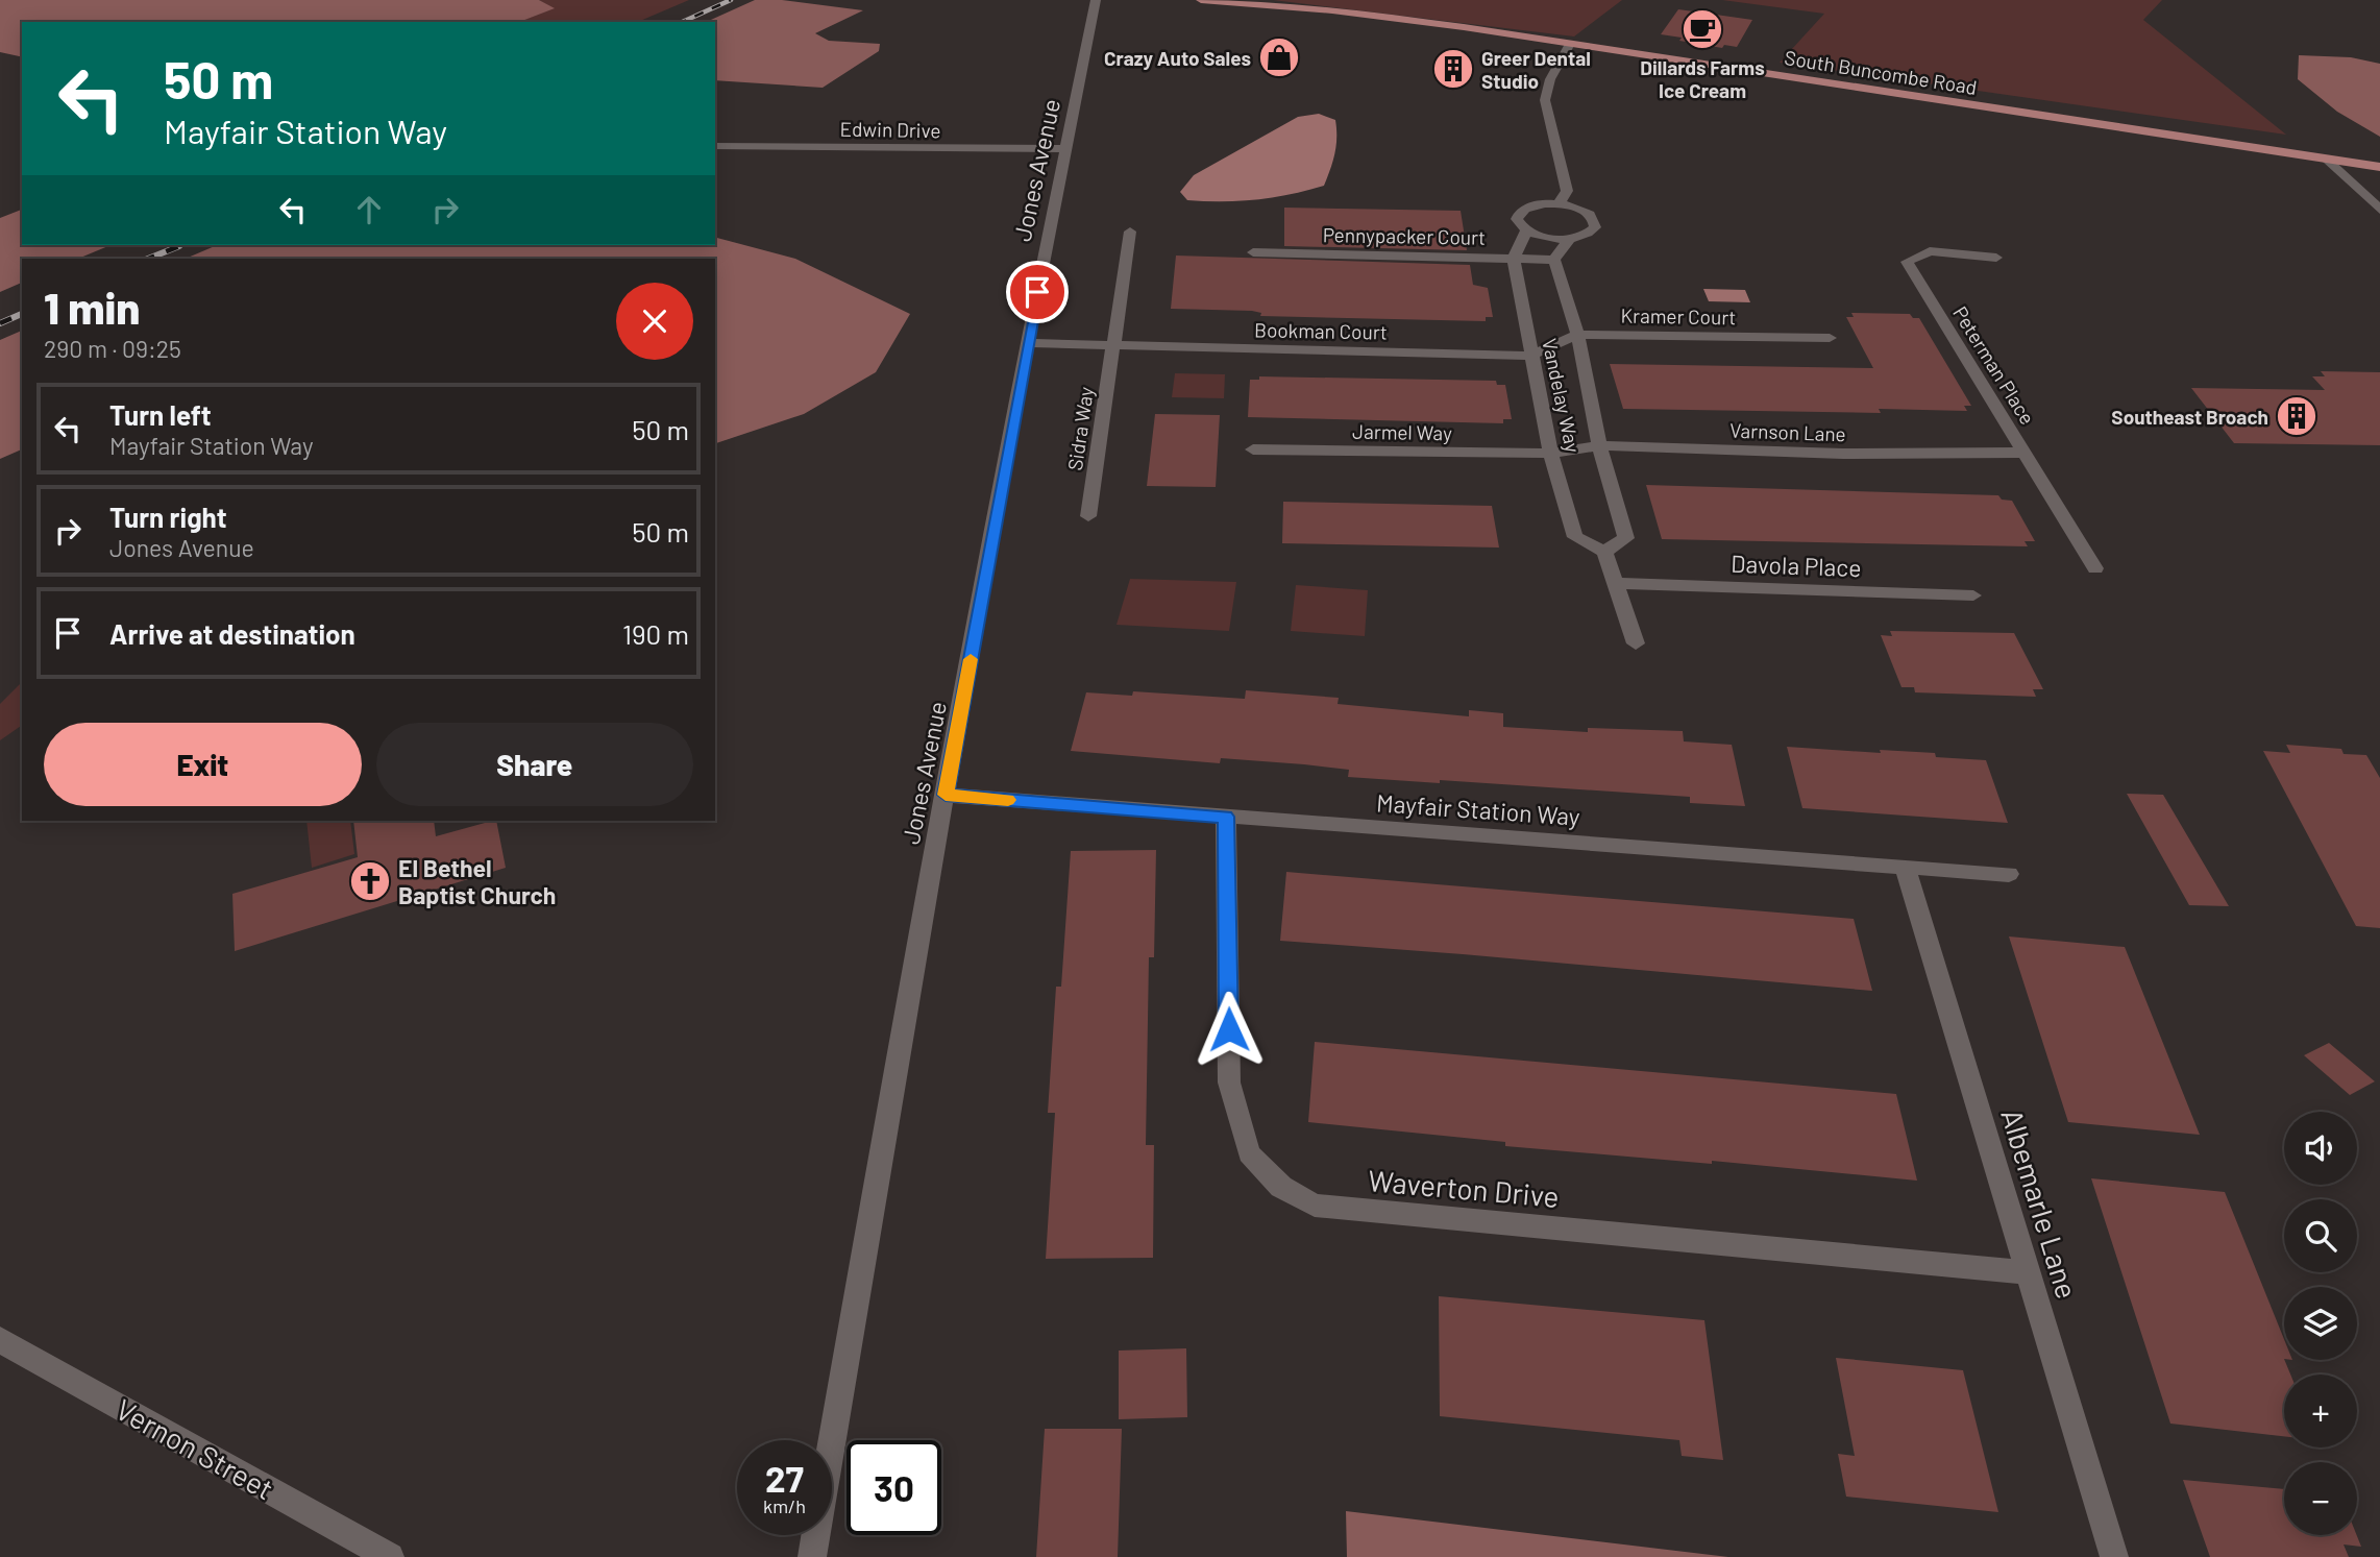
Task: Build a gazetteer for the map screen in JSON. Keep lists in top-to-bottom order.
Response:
{
  "streets": {
    "main road": ["South Buncombe Road"],
    "street": [
      "Edwin Drive",
      "Jones Avenue",
      "Pennypacker Court",
      "Kramer Court",
      "Bookman Court",
      "Peterman Place",
      "Vandelay Way",
      "Sidra Way",
      "Jarmel Way",
      "Varnson Lane",
      "Davola Place",
      "Mayfair Station Way",
      "Waverton Drive",
      "Albemarle Lane",
      "Vernon Street"
    ]
  },
  "crossings": [
    ["Edwin Drive", "Jones Avenue"],
    ["Jones Avenue", "Bookman Court"],
    ["Jones Avenue", "Mayfair Station Way"],
    ["Pennypacker Court", "Vandelay Way"],
    ["Kramer Court", "Bookman Court"],
    ["Kramer Court", "Vandelay Way"],
    ["Bookman Court", "Vandelay Way"],
    ["Bookman Court", "Sidra Way"],
    ["Peterman Place", "Varnson Lane"],
    ["Vandelay Way", "Jarmel Way"],
    ["Vandelay Way", "Varnson Lane"],
    ["Jarmel Way", "Varnson Lane"],
    ["Mayfair Station Way", "Waverton Drive"],
    ["Mayfair Station Way", "Albemarle Lane"],
    ["Waverton Drive", "Albemarle Lane"]
  ],
  "places": {
    "cafe": ["Dillards Farms Ice Cream"],
    "shop": ["Crazy Auto Sales"],
    "building": ["Greer Dental Studio", "Southeast Broach"],
    "church": ["El Bethel Baptist Church"]
  },
  "page": {
    "turn": ["50 m", "Mayfair Station Way"],
    "heading": ["1 min", "290 m · 09:25"],
    "list": [
      {
        "name": "Turn left",
        "note": "Mayfair Station Way",
        "value": "50 m"
      },
      {
        "name": "Turn right",
        "note": "Jones Avenue",
        "value": "50 m"
      },
      {
        "name": "Arrive at destination",
        "value": "190 m"
      }
    ],
    "buttons": ["Exit", "Share"],
    "map_buttons": ["+", "−"],
    "speed": "27 km/h",
    "limit": "30"
  }
}
